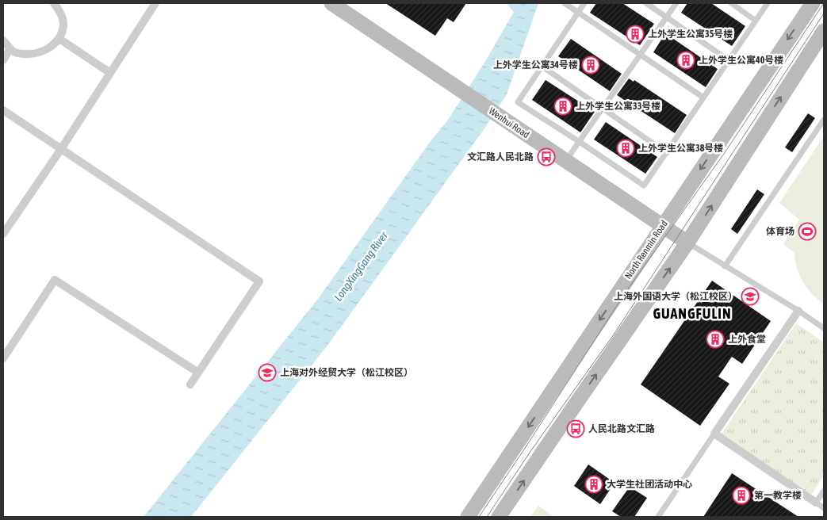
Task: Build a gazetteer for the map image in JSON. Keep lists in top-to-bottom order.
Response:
{
  "streets": {
    "main road": ["Wenhui Road", "North Renmin Road"]
  },
  "crossings": [
    ["Wenhui Road", "North Renmin Road"]
  ],
  "districts": ["GUANGFULIN"],
  "water": ["LongXingGang River"],
  "places": {
    "building": [
      "上外学生公寓35号楼",
      "上外学生公寓40号楼",
      "上外学生公寓34号楼",
      "上外学生公寓33号楼",
      "上外学生公寓38号楼",
      "上外食堂",
      "大学生社团活动中心",
      "第一教学楼"
    ],
    "bus stop": ["文汇路人民北路", "人民北路文汇路"],
    "sports": ["体育场"],
    "school or university": ["上海外国语大学（松江校区）", "上海对外经贸大学（松江校区）"]
  }
}
